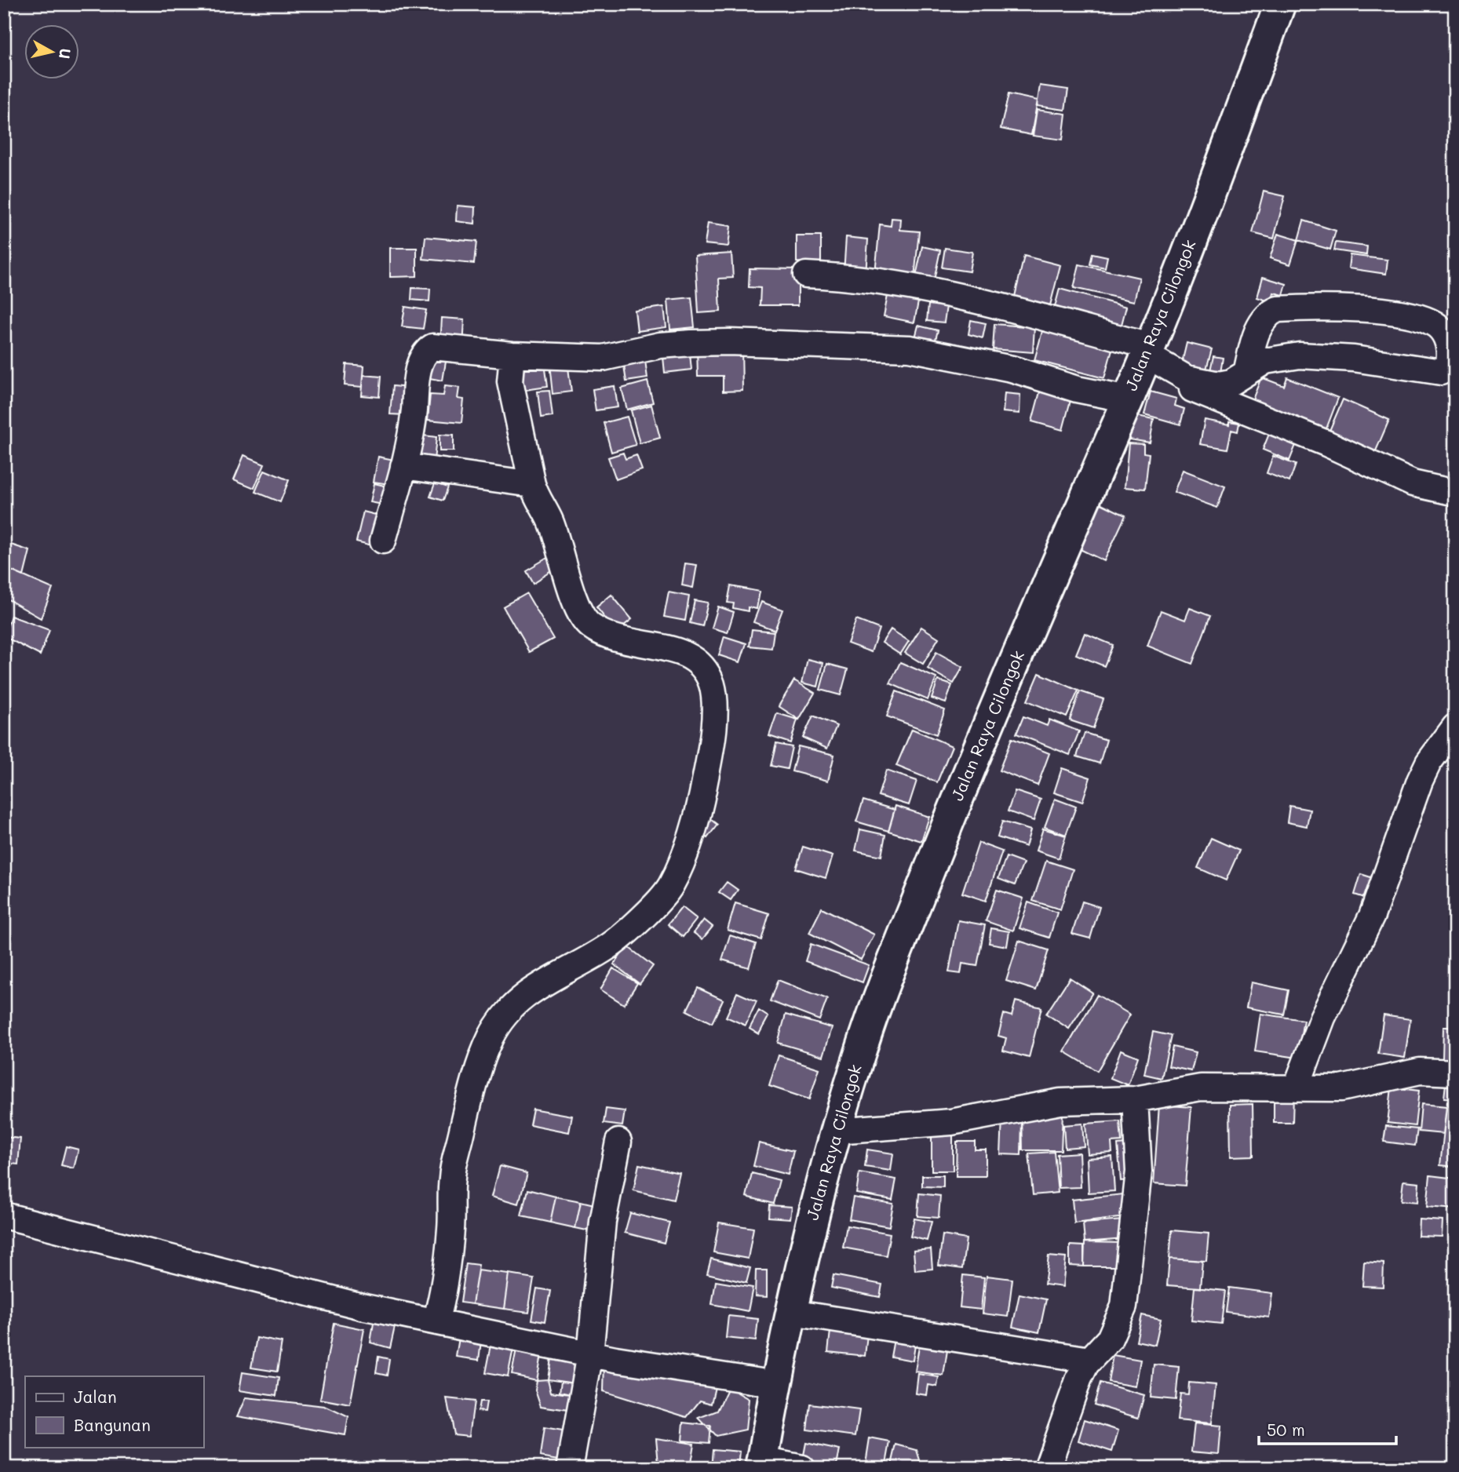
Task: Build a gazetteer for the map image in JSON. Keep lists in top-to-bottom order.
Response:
{
  "streets": {
    "highway": ["Jalan Raya Cilongok"]
  },
  "legend": ["Jalan", "Bangunan"],
  "scale_bar": "50 m",
  "north": "right"
}
